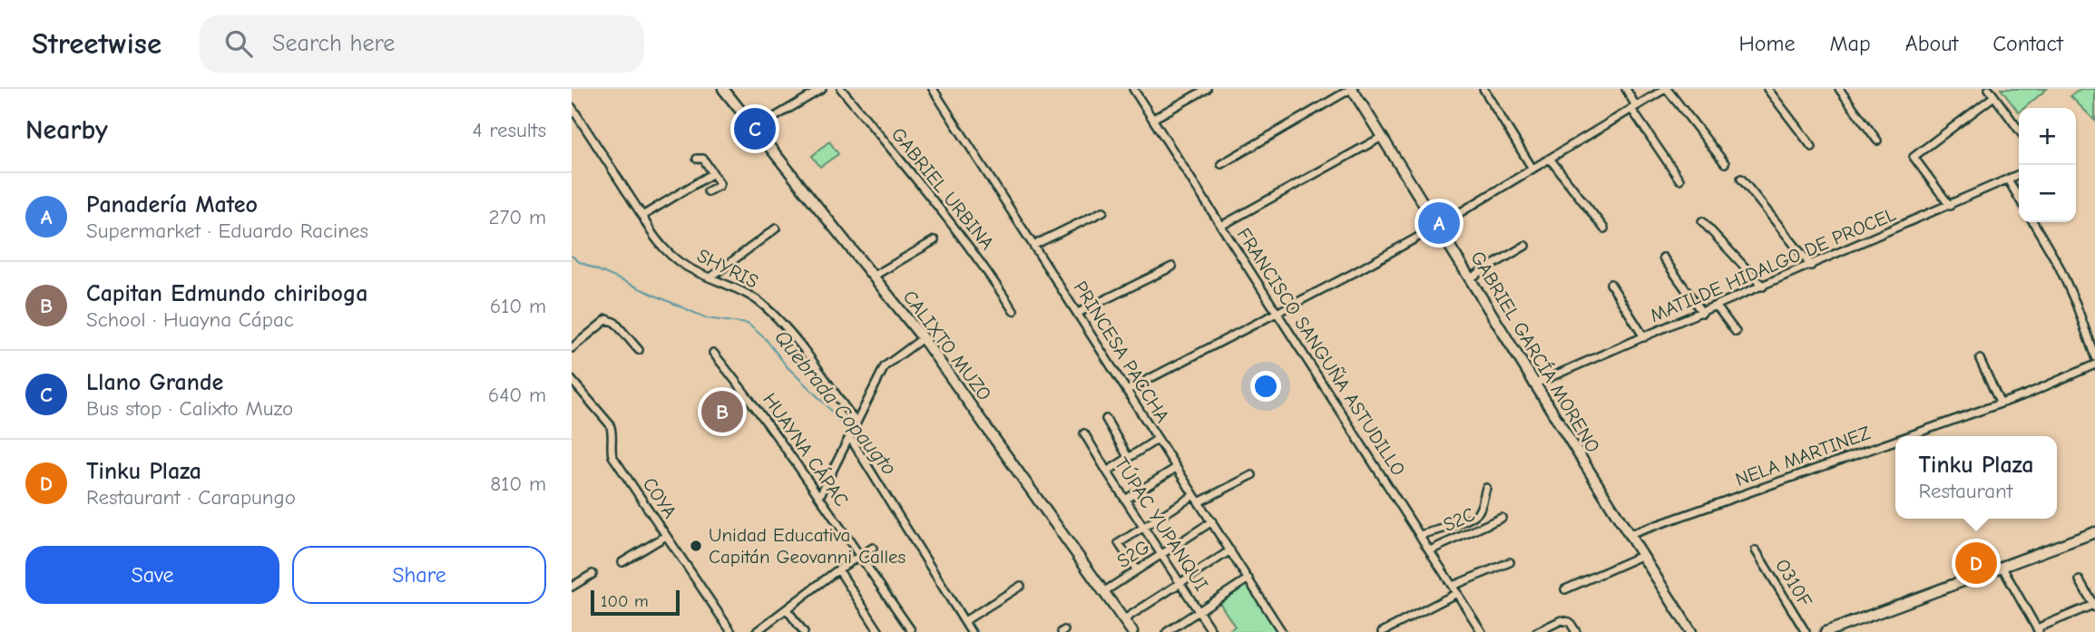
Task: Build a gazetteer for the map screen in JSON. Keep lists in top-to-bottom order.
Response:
{
  "streets": {
    "street": [
      "GABRIEL URBINA",
      "MATILDE HIDALGO DE PROCEL",
      "SHYRIS",
      "CALIXTO MUZO",
      "PRINCESA PACCHA",
      "FRANCISCO SANGUÑA ASTUDILLO",
      "GABRIEL GARCÍA MORENO",
      "HUAYNA CÁPAC",
      "NELA MARTINEZ",
      "COYA",
      "S2C",
      "TÚPAC YUPANQUI",
      "S2G",
      "O310F"
    ]
  },
  "crossings": [
    ["MATILDE HIDALGO DE PROCEL", "GABRIEL GARCÍA MORENO"],
    ["CALIXTO MUZO", "S2G"],
    ["PRINCESA PACCHA", "S2G"],
    ["FRANCISCO SANGUÑA ASTUDILLO", "S2C"],
    ["GABRIEL GARCÍA MORENO", "NELA MARTINEZ"],
    ["TÚPAC YUPANQUI", "S2G"]
  ],
  "water": ["Quebrada Copaugto"],
  "places": ["Unidad Educativa Capitán Geovanni Calles"],
  "scale_bar": "100 m",
  "page": {
    "header": "Streetwise",
    "search": "Search here",
    "nav": [
      "Home",
      "Map",
      "About",
      "Contact"
    ],
    "heading": ["Nearby", "4 results"],
    "pins": [
      "C",
      "A",
      "B",
      "D"
    ],
    "map_buttons": ["+", "−"],
    "list": [
      {
        "mark": "A",
        "name": "Panadería Mateo",
        "note": "Supermarket · Eduardo Racines",
        "value": "270 m"
      },
      {
        "mark": "B",
        "name": "Capitan Edmundo chiriboga",
        "note": "School · Huayna Cápac",
        "value": "610 m"
      },
      {
        "mark": "C",
        "name": "Llano Grande",
        "note": "Bus stop · Calixto Muzo",
        "value": "640 m"
      },
      {
        "mark": "D",
        "name": "Tinku Plaza",
        "note": "Restaurant · Carapungo",
        "value": "810 m"
      }
    ],
    "popup": ["Tinku Plaza", "Restaurant"],
    "buttons": ["Save", "Share"],
    "scale": "100 m"
  }
}
